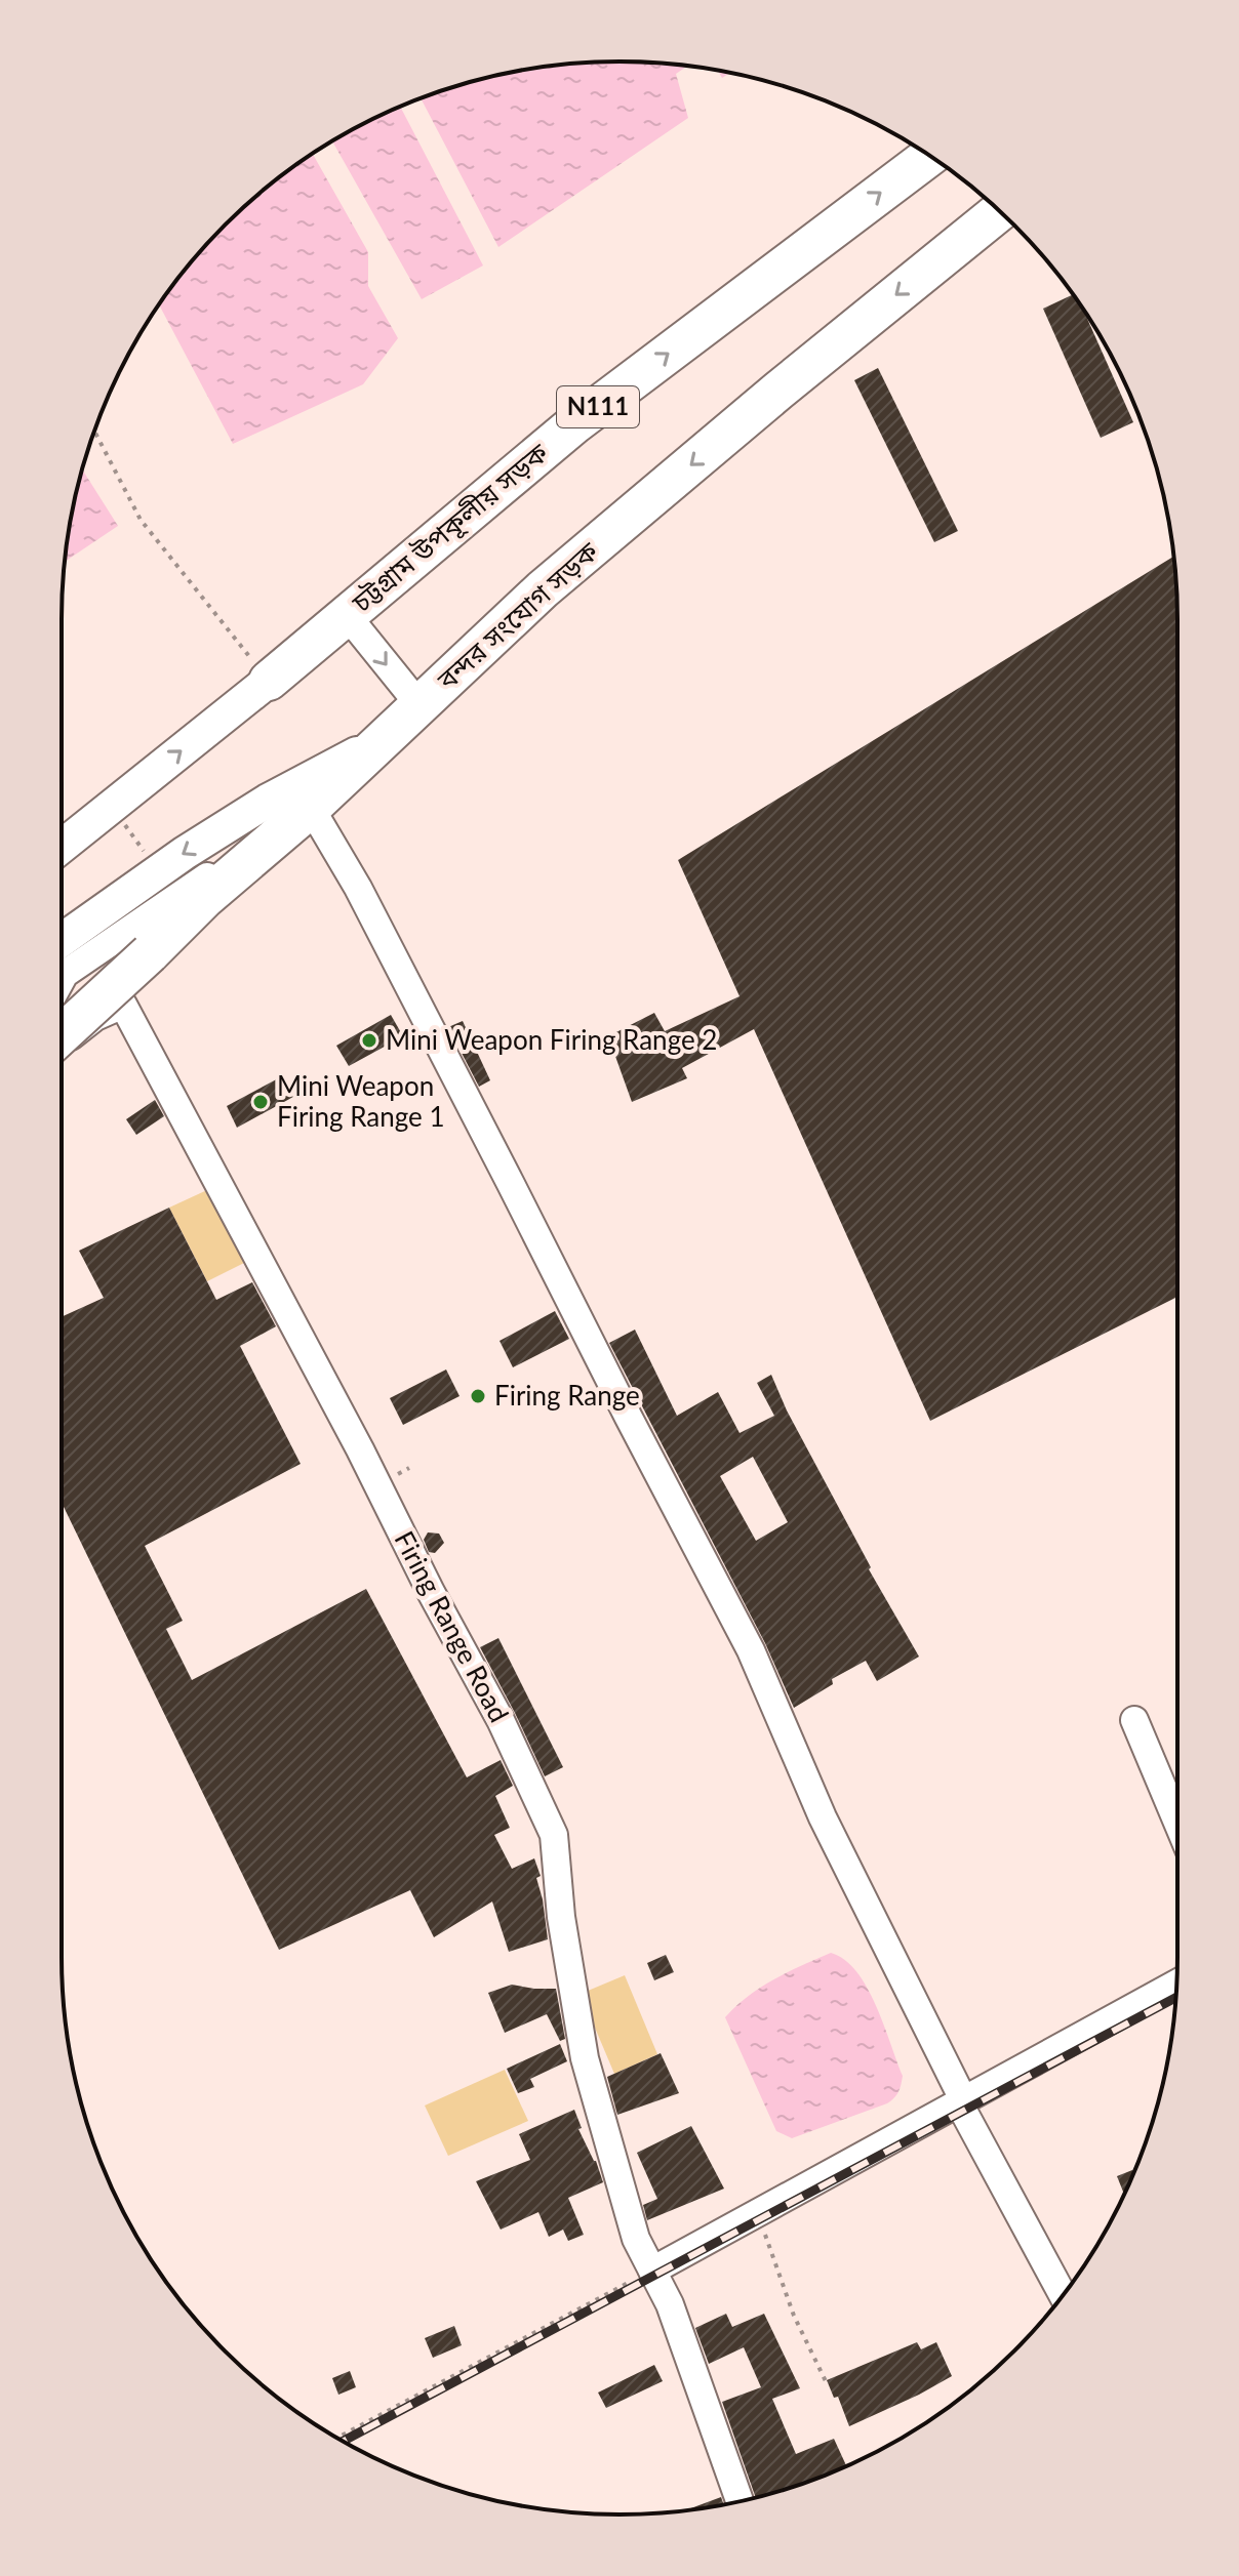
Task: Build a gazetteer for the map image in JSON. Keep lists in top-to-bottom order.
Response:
{
  "streets": {
    "highway": ["N111", "চট্টগ্রাম উপকূলীয় সড়ক", "বন্দর সংযোগ সড়ক"],
    "street": ["Firing Range Road"]
  },
  "one_way": ["চট্টগ্রাম উপকূলীয় সড়ক", "বন্দর সংযোগ সড়ক"],
  "places": ["Mini Weapon Firing Range 2", "Mini Weapon Firing Range 1", "Firing Range"]
}
